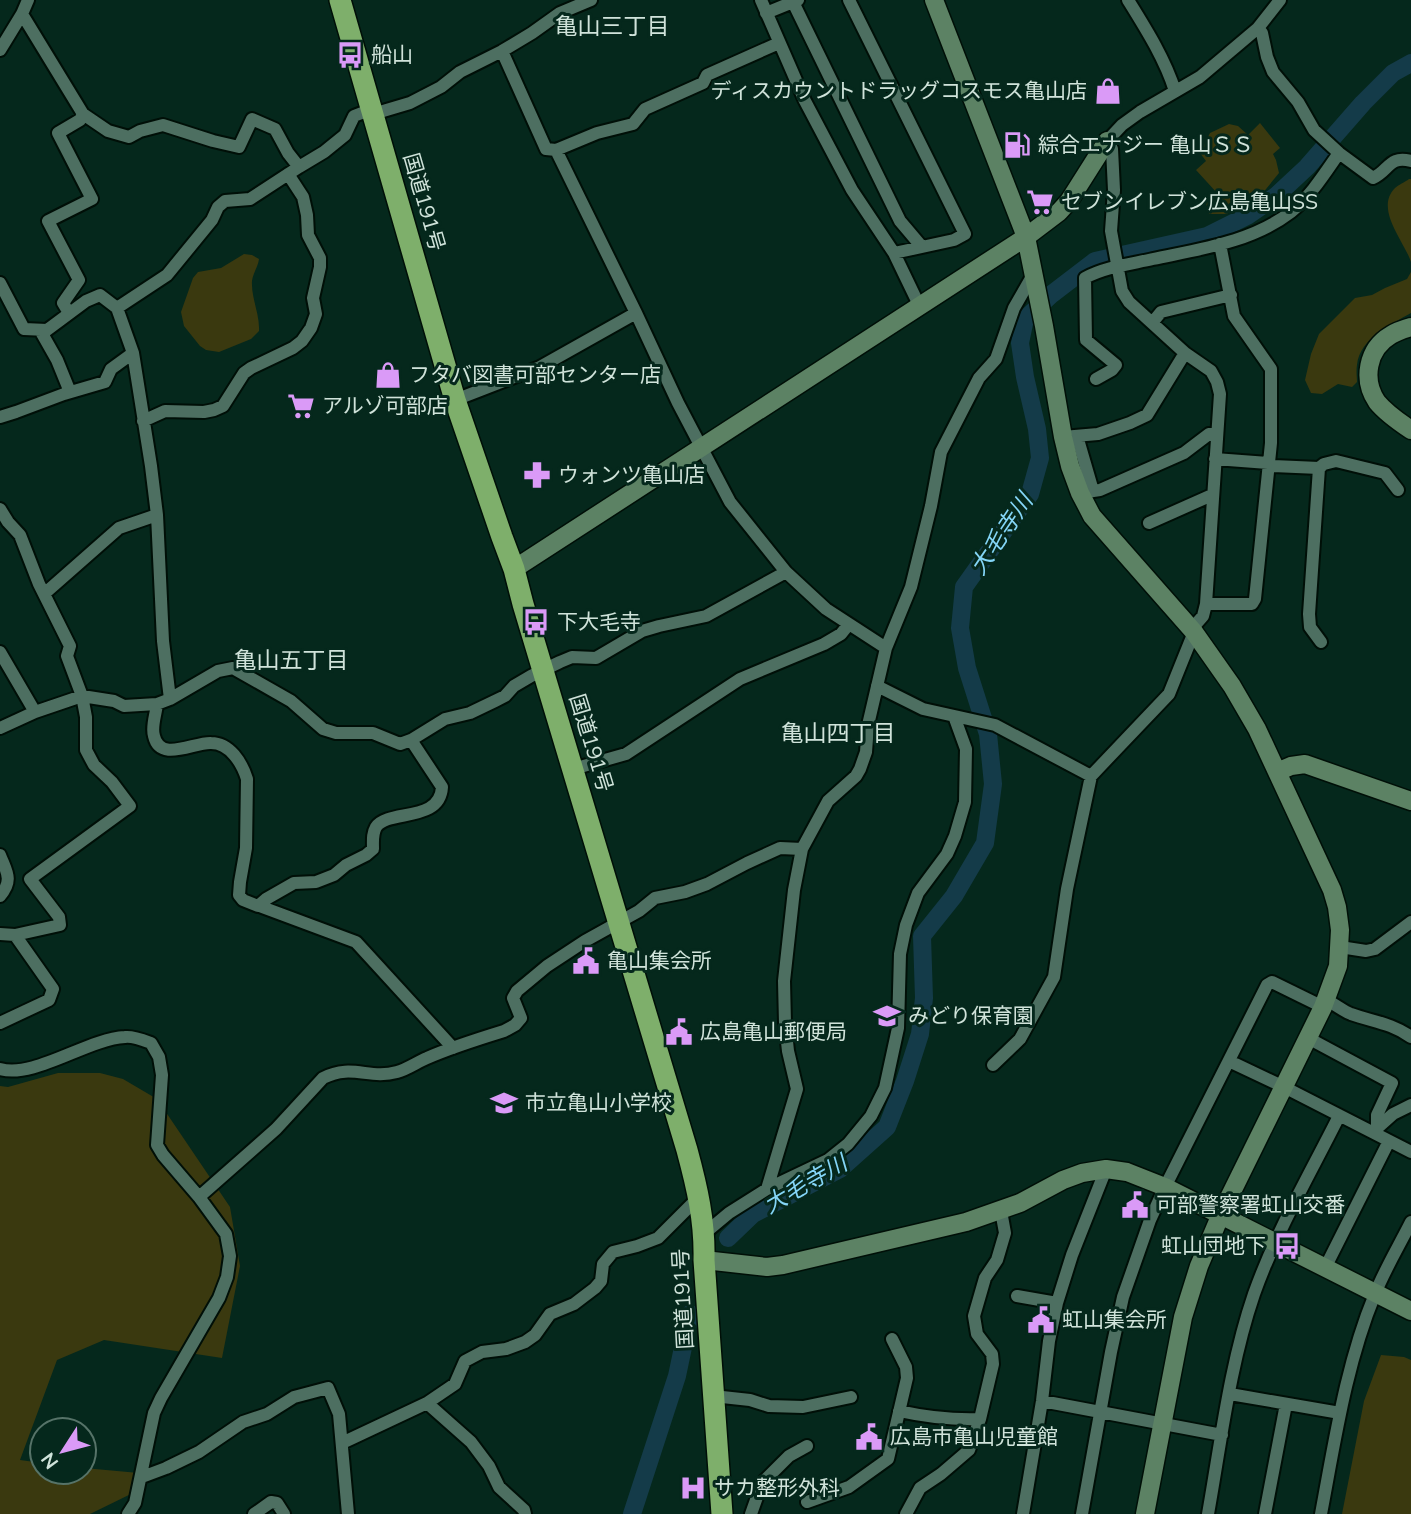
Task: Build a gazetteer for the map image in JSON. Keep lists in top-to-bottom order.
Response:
{
  "streets": {
    "highway": ["国道191号"]
  },
  "districts": ["亀山三丁目", "亀山五丁目", "亀山四丁目"],
  "water": ["大毛寺川"],
  "places": {
    "bus stop": ["船山", "下大毛寺", "虹山団地下"],
    "shop": ["ディスカウントドラッグコスモス亀山店", "フタバ図書可部センター店"],
    "fuel station": ["綜合エナジー 亀山ＳＳ"],
    "supermarket": ["セブンイレブン広島亀山SS", "アルゾ可部店"],
    "pharmacy": ["ウォンツ亀山店"],
    "public building": [
      "亀山集会所",
      "広島亀山郵便局",
      "可部警察署虹山交番",
      "虹山集会所",
      "広島市亀山児童館"
    ],
    "school or university": ["みどり保育園", "市立亀山小学校"],
    "hospital": ["サカ整形外科"]
  },
  "north": "bottom left"
}
